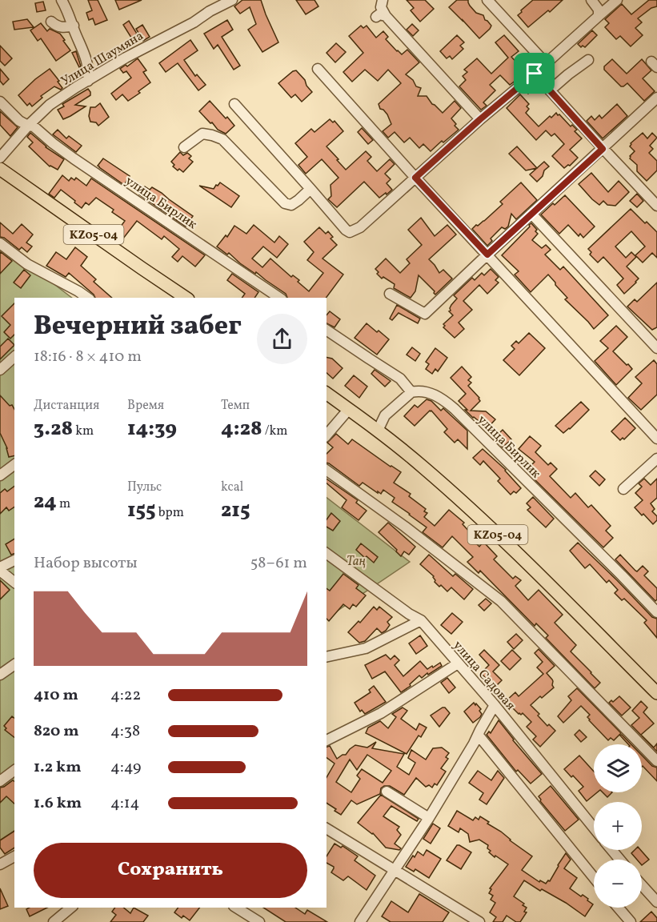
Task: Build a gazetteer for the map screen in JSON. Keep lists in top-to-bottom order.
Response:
{
  "streets": {
    "main road": ["KZ05-04"],
    "street": ["Улица Шаумяна", "улица Бирлик", "улица Садовая"]
  },
  "crossings": [
    ["Улица Шаумяна", "улица Бирлик"]
  ],
  "parks": ["Таң"],
  "page": {
    "heading": ["Вечерний забег", "18:16 · 8 × 410 m"],
    "stats": [
      ["Дистанция", "3.28 km"],
      ["Время", "14:39"],
      ["Темп", "4:28 /km"],
      ["24 m"],
      ["Пульс", "155 bpm"],
      ["kcal", "215"]
    ],
    "chart": ["Набор высоты", "58–61 m"],
    "list": [
      {
        "name": "410 m",
        "note": "4:22"
      },
      {
        "name": "820 m",
        "note": "4:38"
      },
      {
        "name": "1.2 km",
        "note": "4:49"
      },
      {
        "name": "1.6 km",
        "note": "4:14"
      }
    ],
    "map_buttons": ["+", "−"],
    "buttons": "Сохранить"
  }
}
